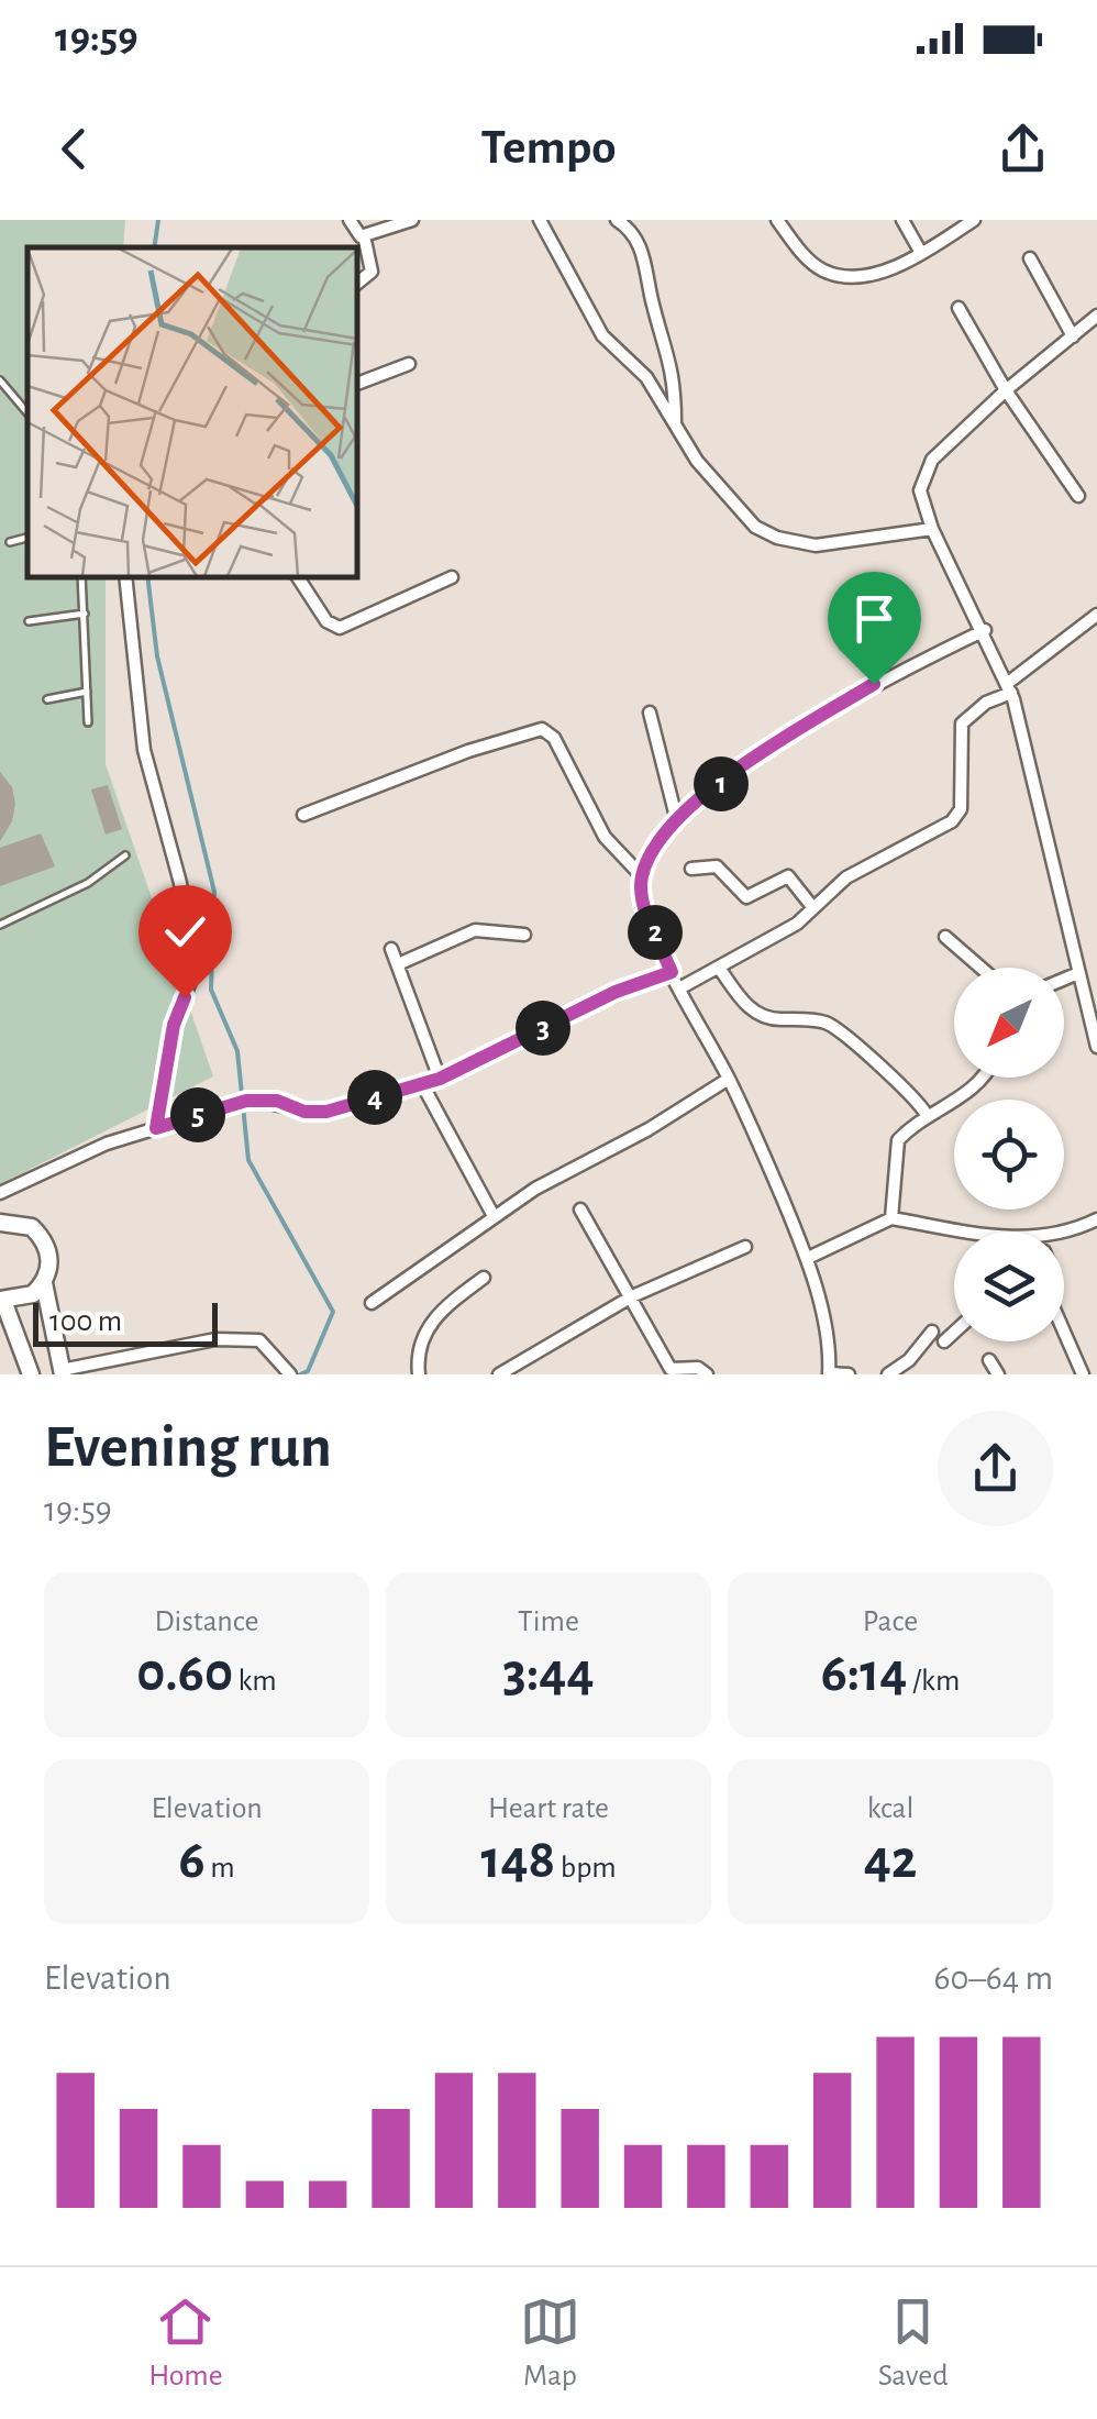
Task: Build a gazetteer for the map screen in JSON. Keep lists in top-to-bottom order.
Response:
{
  "scale_bar": "100 m",
  "north": "bottom left",
  "page": {
    "status": "19:59",
    "header": "Tempo",
    "pins": [
      "1",
      "2",
      "3",
      "4",
      "5"
    ],
    "scale": "100 m",
    "heading": ["Evening run", "19:59"],
    "stats": [
      ["Distance", "0.60 km"],
      ["Time", "3:44"],
      ["Pace", "6:14 /km"],
      ["Elevation", "6 m"],
      ["Heart rate", "148 bpm"],
      ["kcal", "42"]
    ],
    "chart": ["Elevation", "60–64 m"],
    "tabs": ["Home", "Map", "Saved"]
  }
}
